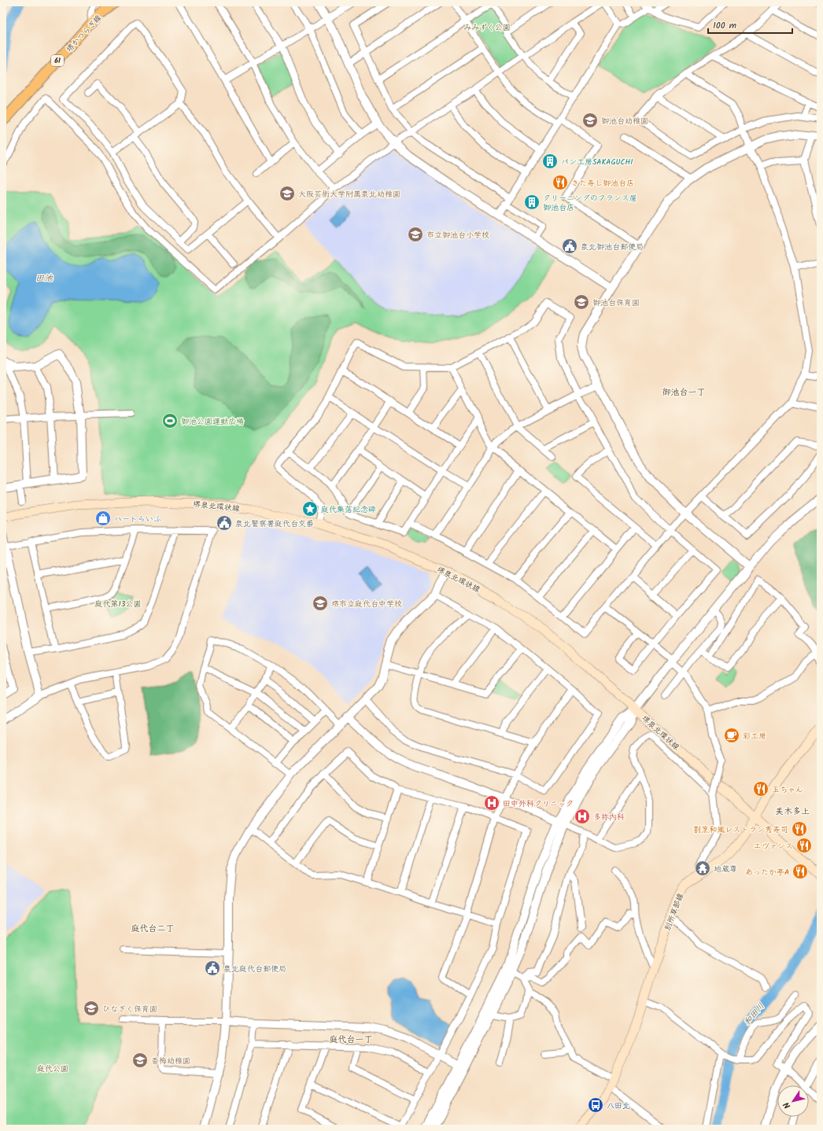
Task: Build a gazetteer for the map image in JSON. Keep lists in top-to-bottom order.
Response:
{
  "streets": {
    "main road": [
      "堺かつらぎ線",
      "61",
      "堺泉北環状線",
      "別所草部線"
    ]
  },
  "crossings": [
    ["堺泉北環状線", "別所草部線"]
  ],
  "districts": [
    "御池台一丁",
    "美木多上",
    "庭代台二丁",
    "庭代台一丁"
  ],
  "water": ["田池", "和田川"],
  "parks": ["みみずく公園", "庭代第13公園", "庭代公園"],
  "places": {
    "school or university": [
      "御池台幼稚園",
      "大阪芸術大学附属泉北幼稚園",
      "市立御池台小学校",
      "御池台保育園",
      "堺市立庭代台中学校",
      "ひなぎく保育園",
      "香梅幼稚園"
    ],
    "building": ["パン工房SAKAGUCHI", "クリーニングのフランス屋 御池台店"],
    "restaurant": [
      "きた寿し御池台店",
      "玉ちゃん",
      "割烹和風レストラン秀寿司",
      "エヴァンス",
      "あったか亭A"
    ],
    "public building": ["泉北御池台郵便局", "泉北警察署庭代台交番", "泉北庭代台郵便局"],
    "sports": ["御池公園運動広場"],
    "place": ["庭代集落記念碑"],
    "shop": ["ハートらいふ"],
    "cafe": ["彩工房"],
    "hospital": ["田中外科クリニック", "多祢内科"],
    "temple": ["地蔵尊"],
    "bus stop": ["八田北"]
  },
  "scale_bar": "100 m",
  "north": "bottom left"
}
